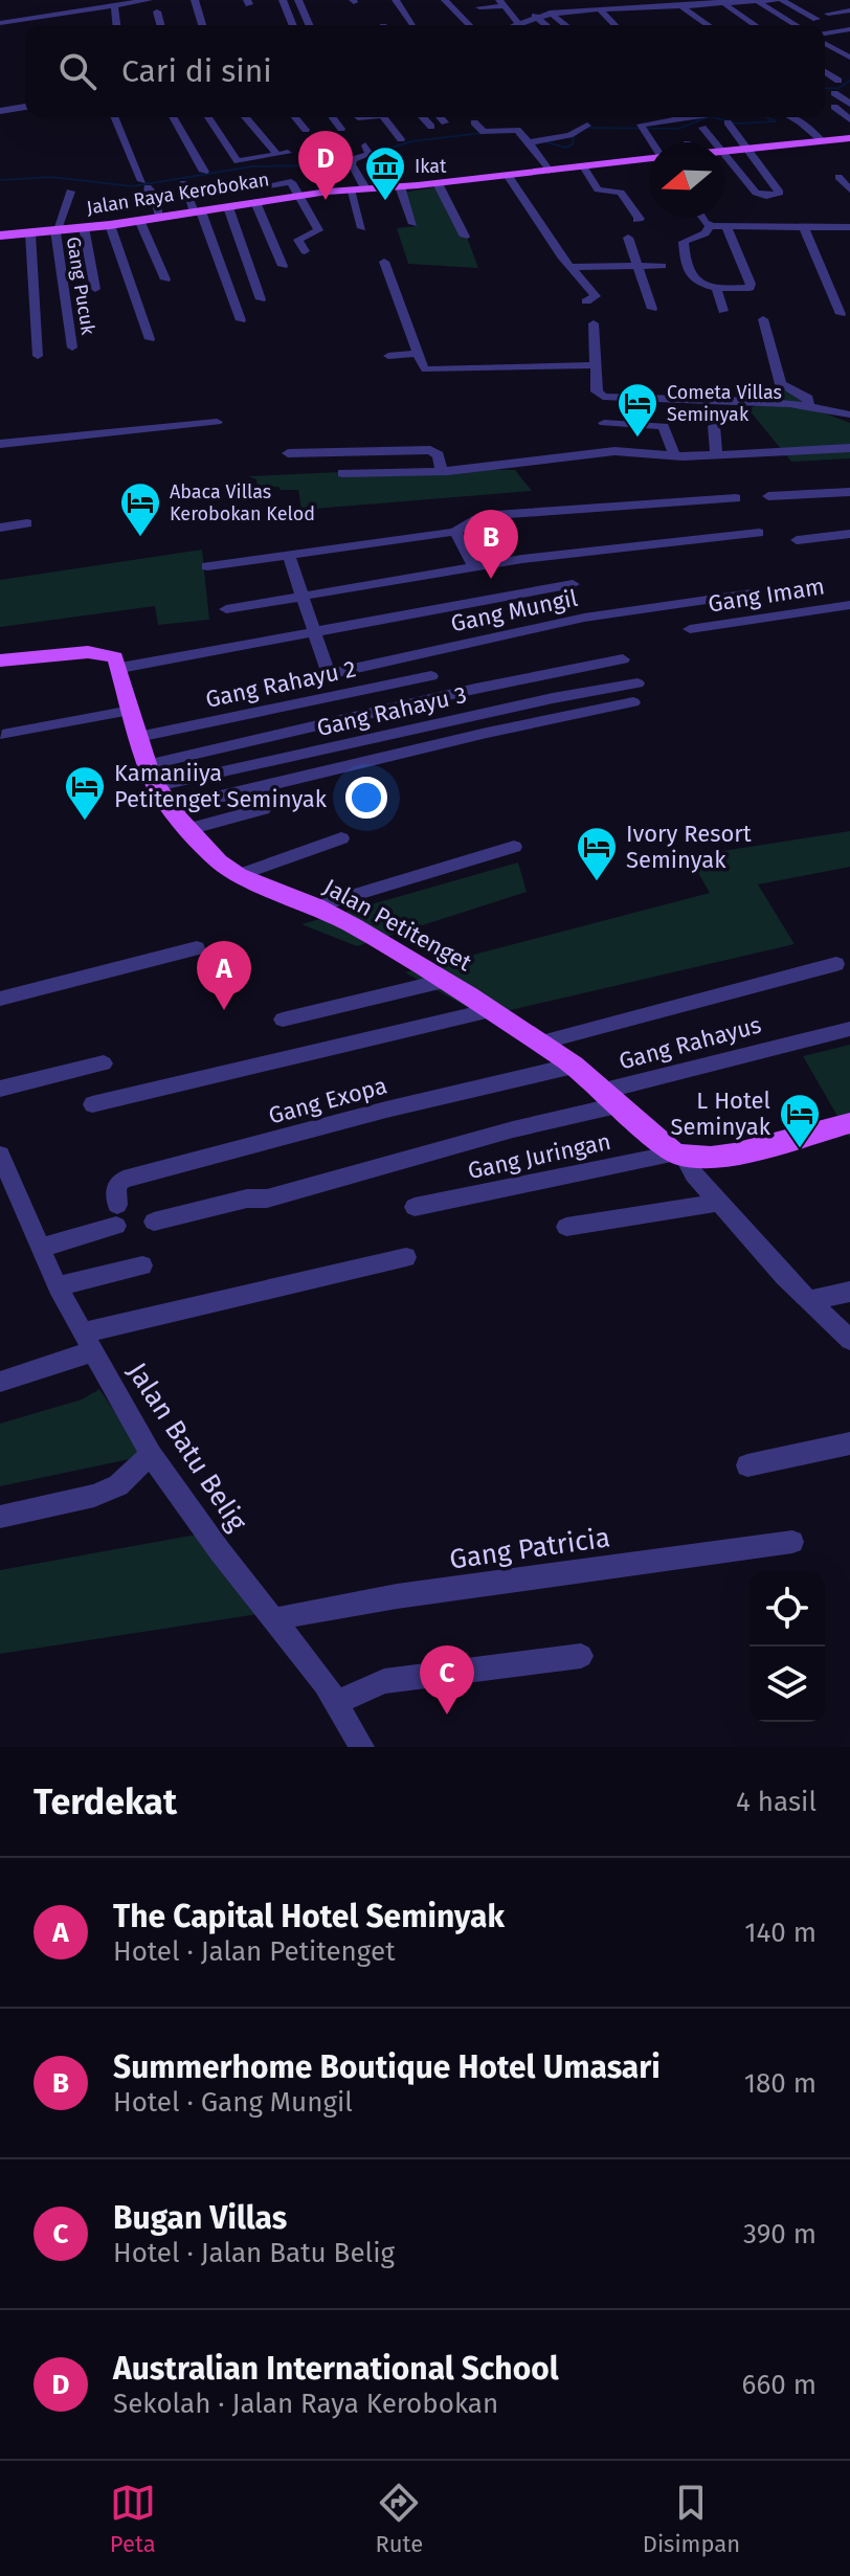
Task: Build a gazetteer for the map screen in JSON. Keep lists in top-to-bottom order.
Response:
{
  "streets": {
    "main road": ["Jalan Raya Kerobokan", "Jalan Petitenget"],
    "street": [
      "Gang Pucuk",
      "Gang Imam",
      "Gang Mungil",
      "Gang Rahayu 2",
      "Gang Rahayu 3",
      "Gang Rahayus",
      "Gang Exopa",
      "Gang Juringan",
      "Jalan Batu Belig",
      "Gang Patricia"
    ]
  },
  "crossings": [
    ["Jalan Raya Kerobokan", "Gang Pucuk"],
    ["Gang Mungil", "Jalan Petitenget"],
    ["Gang Rahayu 2", "Jalan Petitenget"],
    ["Gang Rahayu 3", "Jalan Petitenget"],
    ["Jalan Petitenget", "Gang Rahayus"],
    ["Jalan Petitenget", "Gang Exopa"],
    ["Jalan Petitenget", "Gang Juringan"],
    ["Gang Exopa", "Jalan Batu Belig"],
    ["Jalan Batu Belig", "Gang Patricia"]
  ],
  "places": {
    "museum": ["Ikat"],
    "hotel": [
      "Cometa Villas Seminyak",
      "Abaca Villas Kerobokan Kelod",
      "Kamaniiya Petitenget Seminyak",
      "Ivory Resort Seminyak",
      "L Hotel Seminyak"
    ]
  },
  "north": "left",
  "page": {
    "search": "Cari di sini",
    "pins": [
      "D",
      "B",
      "A",
      "C"
    ],
    "heading": ["Terdekat", "4 hasil"],
    "list": [
      {
        "mark": "A",
        "name": "The Capital Hotel Seminyak",
        "note": "Hotel · Jalan Petitenget",
        "value": "140 m"
      },
      {
        "mark": "B",
        "name": "Summerhome Boutique Hotel Umasari",
        "note": "Hotel · Gang Mungil",
        "value": "180 m"
      },
      {
        "mark": "C",
        "name": "Bugan Villas",
        "note": "Hotel · Jalan Batu Belig",
        "value": "390 m"
      },
      {
        "mark": "D",
        "name": "Australian International School",
        "note": "Sekolah · Jalan Raya Kerobokan",
        "value": "660 m"
      }
    ],
    "nav": ["Peta", "Rute", "Disimpan"]
  }
}
